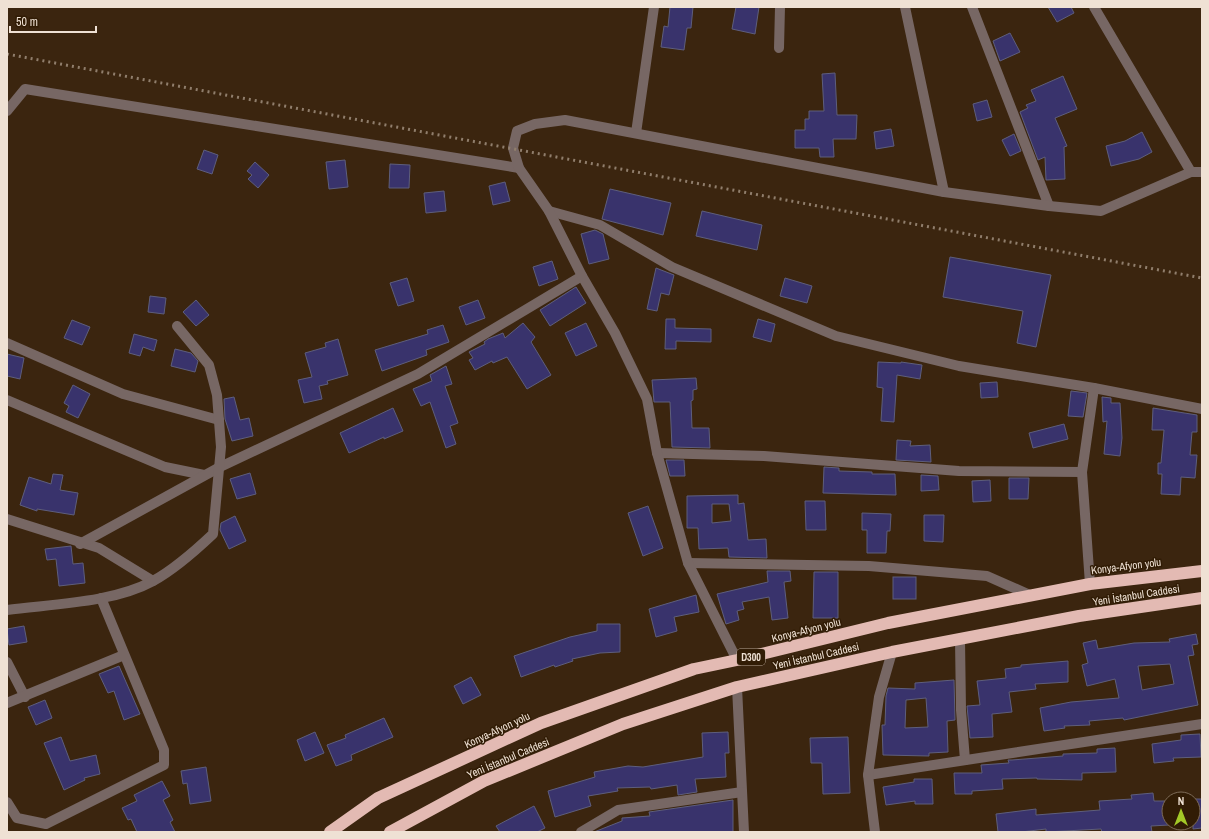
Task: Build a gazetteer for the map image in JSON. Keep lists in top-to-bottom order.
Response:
{
  "streets": {
    "highway": ["Konya-Afyon yolu", "Yeni İstanbul Caddesi", "D300"]
  },
  "scale_bar": "50 m",
  "north": "top"
}
